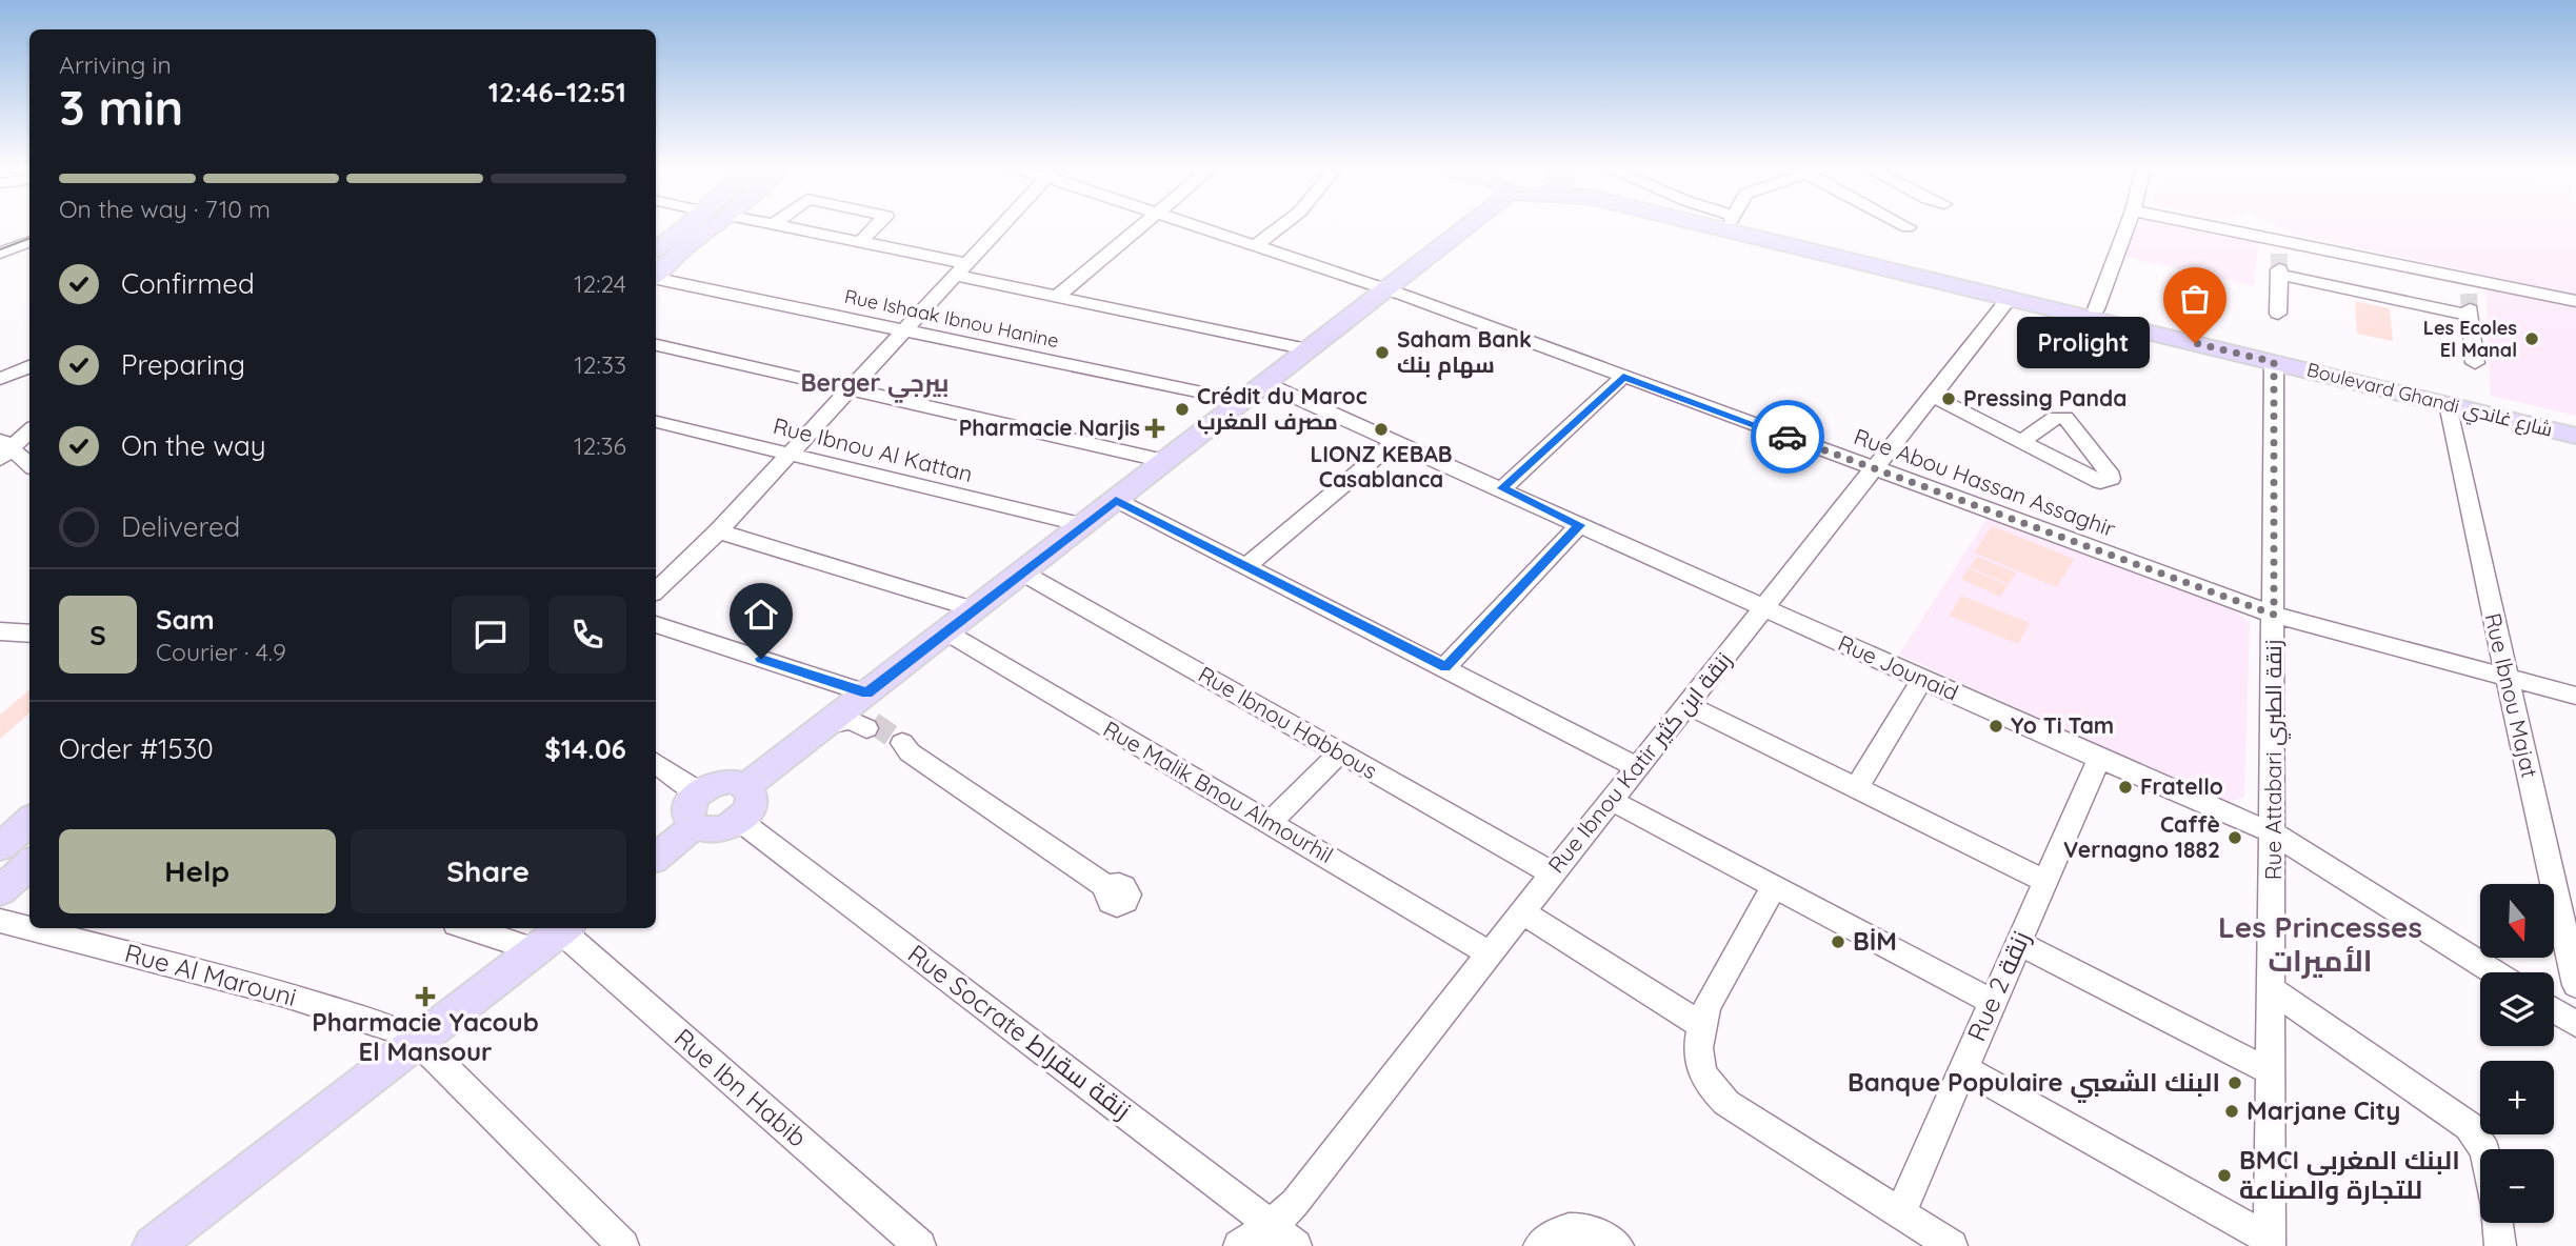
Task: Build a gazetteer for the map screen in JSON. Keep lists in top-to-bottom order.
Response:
{
  "streets": {
    "main road": ["Boulevard Ghandi شارع غاندي"],
    "street": [
      "Rue Ishaak Ibnou Hanine",
      "Rue Ibnou Al Kattan",
      "Rue Abou Hassan Assaghir",
      "Rue Jounaid",
      "Rue Ibnou Majat",
      "Rue Ibnou Habbous",
      "Rue Attabari زنقة الطبري",
      "Rue Ibnou Katir زنقة ابن كثير",
      "Rue Malik Bnou Almourhil",
      "Rue Al Marouni",
      "Rue 2 زنقة",
      "Rue Socrate زنقة سقراط",
      "Rue Ibn Habib"
    ]
  },
  "crossings": [
    ["Boulevard Ghandi شارع غاندي", "Rue Ibnou Majat"],
    ["Boulevard Ghandi شارع غاندي", "Rue Attabari زنقة الطبري"],
    ["Boulevard Ghandi شارع غاندي", "Rue Ibnou Katir زنقة ابن كثير"],
    ["Rue Abou Hassan Assaghir", "Rue Ibnou Majat"],
    ["Rue Abou Hassan Assaghir", "Rue Attabari زنقة الطبري"],
    ["Rue Abou Hassan Assaghir", "Rue Ibnou Katir زنقة ابن كثير"],
    ["Rue Jounaid", "Rue Attabari زنقة الطبري"],
    ["Rue Jounaid", "Rue Ibnou Katir زنقة ابن كثير"],
    ["Rue Jounaid", "Rue 2 زنقة"],
    ["Rue Ibnou Habbous", "Rue Ibnou Katir زنقة ابن كثير"],
    ["Rue Ibnou Katir زنقة ابن كثير", "Rue Malik Bnou Almourhil"],
    ["Rue Ibnou Katir زنقة ابن كثير", "Rue Socrate زنقة سقراط"]
  ],
  "districts": ["Berger بيرجي", "Les Princesses الأميرات"],
  "places": {
    "other": [
      "Les Ecoles El Manal",
      "Prolight",
      "Saham Bank سهام بنك",
      "Pressing Panda",
      "Crédit du Maroc مصرف المغرب",
      "LIONZ KEBAB Casablanca",
      "Yo Ti Tam",
      "Fratello",
      "Caffè Vernagno 1882",
      "BİM",
      "Banque Populaire البنك الشعبي",
      "Marjane City",
      "BMCI البنك المغربي للتجارة والصناعة"
    ],
    "health": ["Pharmacie Narjis", "Pharmacie Yacoub El Mansour"]
  },
  "north": "bottom",
  "page": {
    "heading": ["3 min", "Arriving in", "12:46–12:51"],
    "panel": [
      "Sam",
      "Courier · 4.9",
      "Order #1530",
      "$14.06"
    ],
    "bar": "On the way · 710 m",
    "list": [
      ["Confirmed", "12:24"],
      ["Preparing", "12:33"],
      ["On the way", "12:36"],
      "Delivered"
    ],
    "bubble": "Prolight",
    "round": "S",
    "buttons": ["Help", "Share"],
    "map_buttons": ["+", "−"]
  }
}
